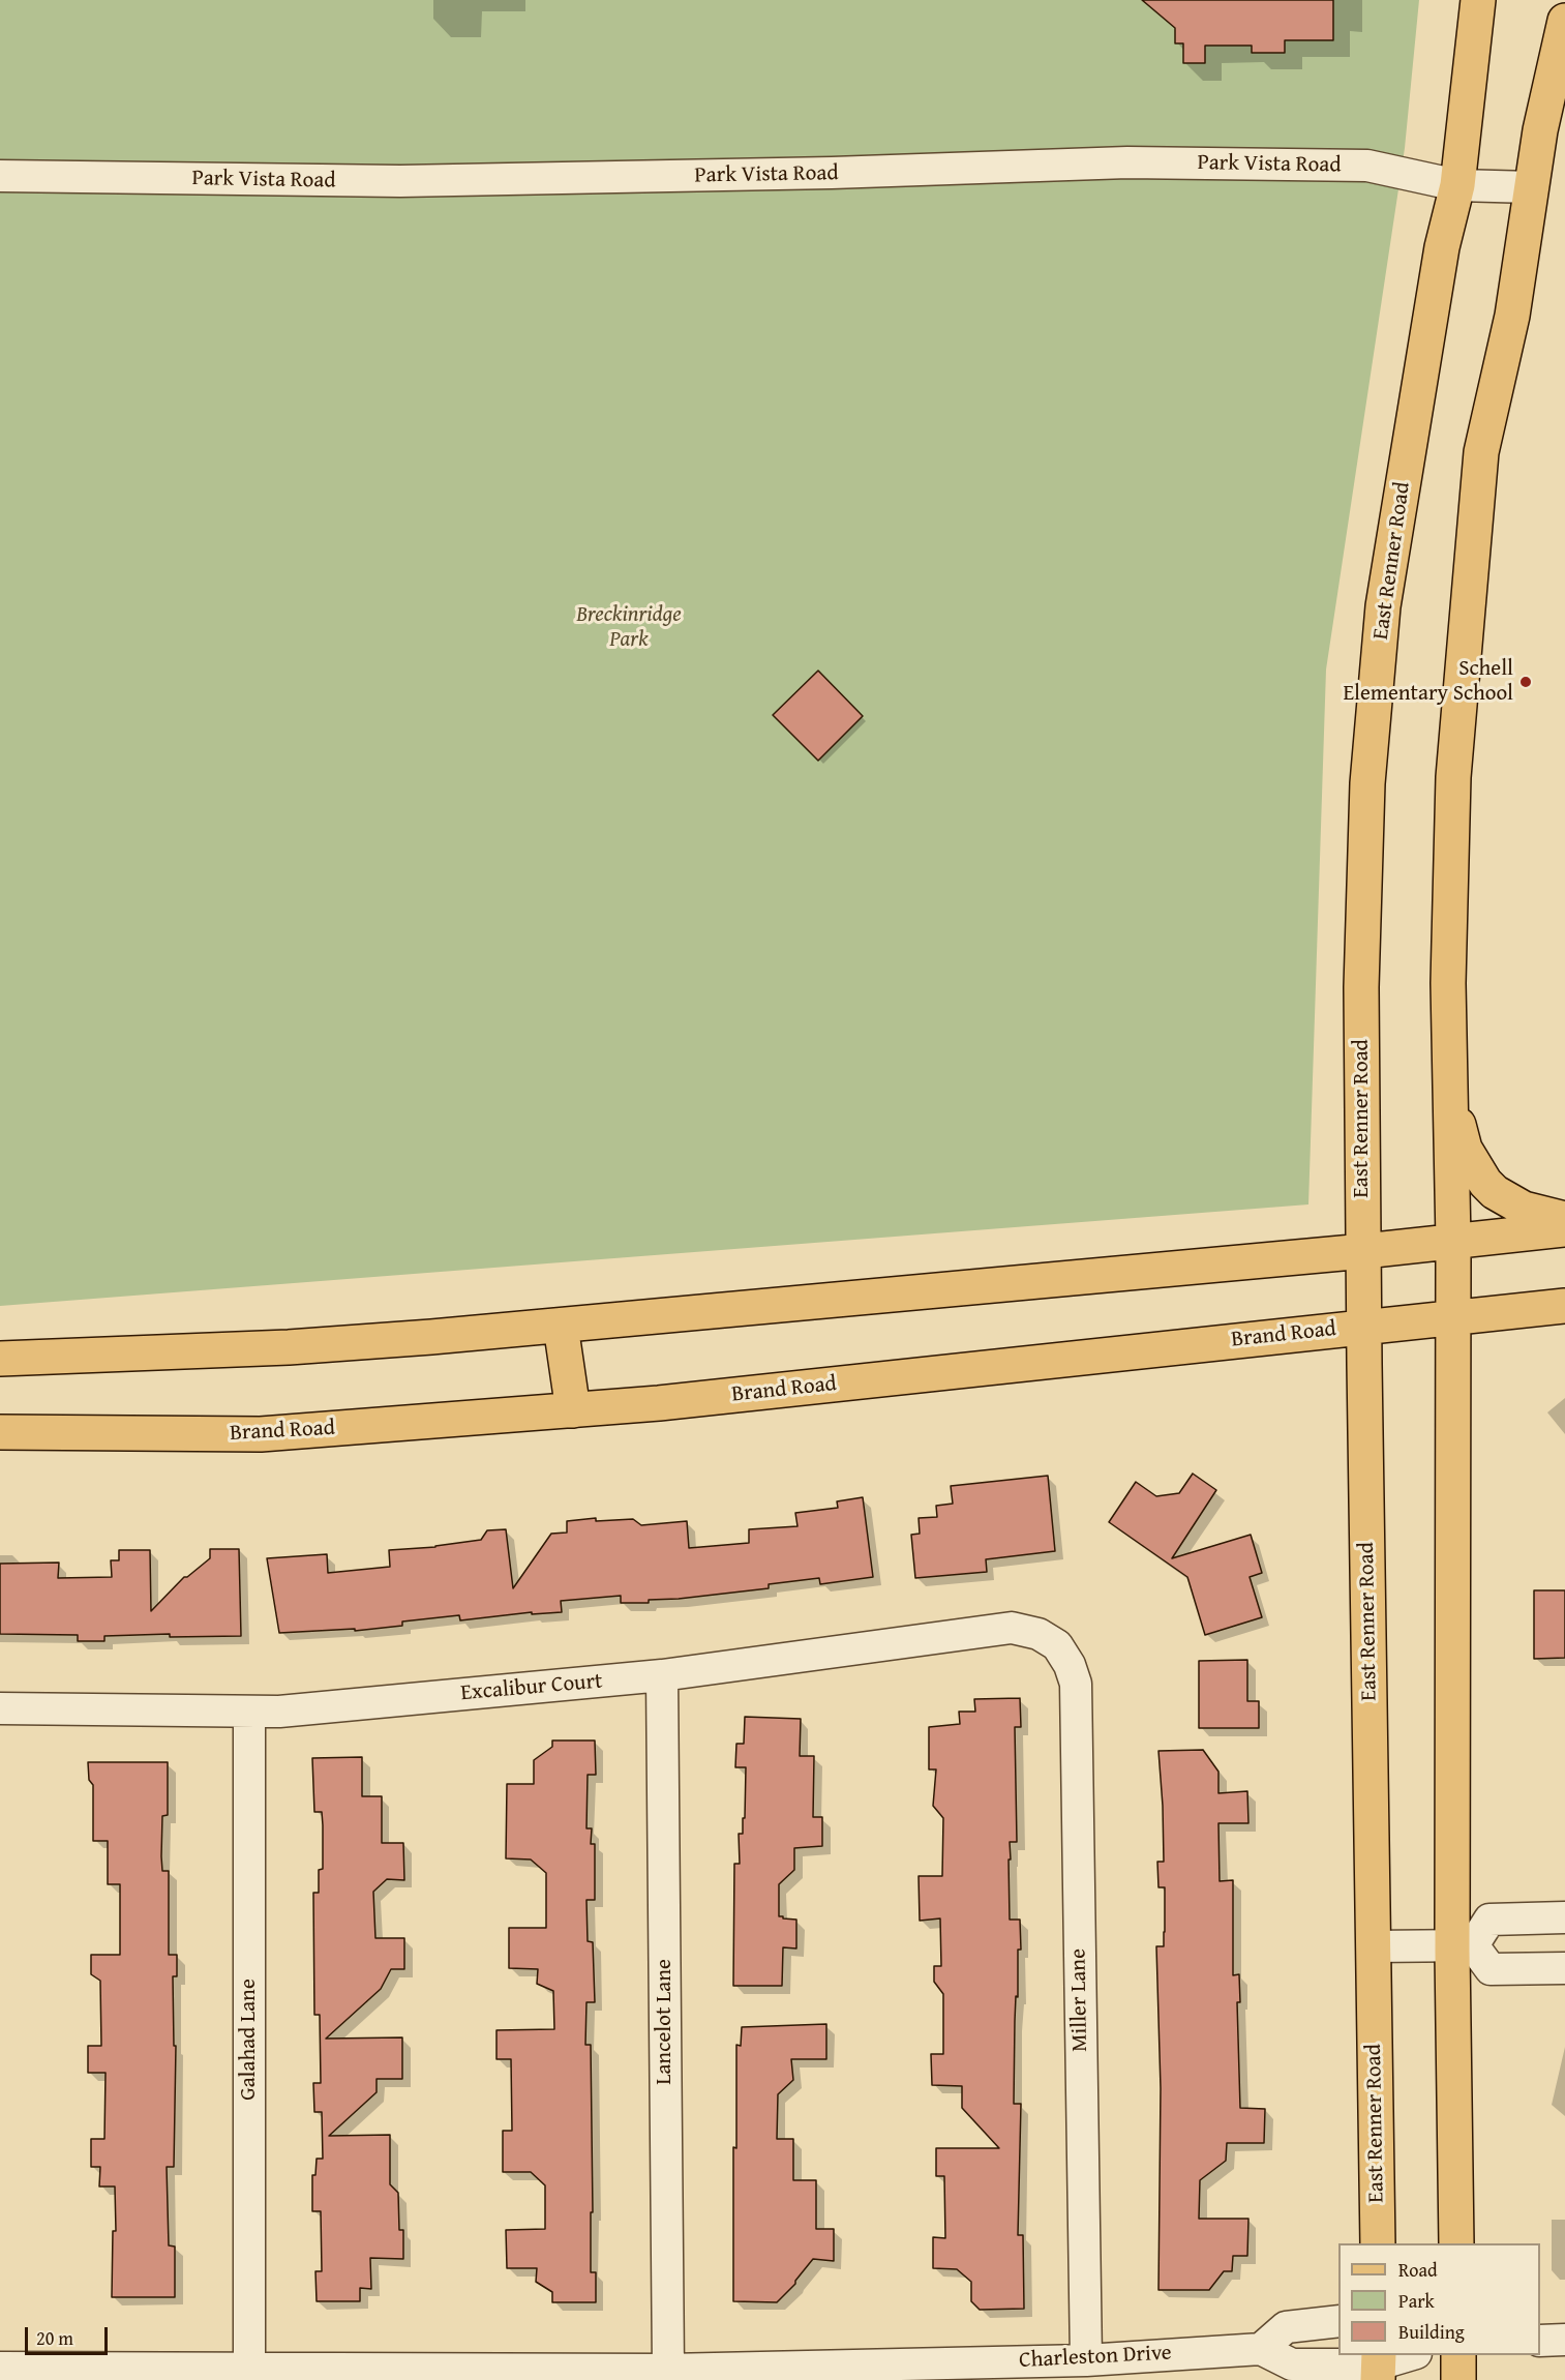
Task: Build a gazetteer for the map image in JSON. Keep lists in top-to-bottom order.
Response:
{
  "streets": {
    "main road": ["East Renner Road", "Brand Road"],
    "street": [
      "Park Vista Road",
      "Excalibur Court",
      "Miller Lane",
      "Lancelot Lane",
      "Galahad Lane",
      "Charleston Drive"
    ]
  },
  "crossings": [
    ["Park Vista Road", "East Renner Road"],
    ["East Renner Road", "Brand Road"],
    ["Excalibur Court", "Miller Lane"],
    ["Excalibur Court", "Lancelot Lane"],
    ["Excalibur Court", "Galahad Lane"],
    ["Miller Lane", "Charleston Drive"],
    ["Lancelot Lane", "Charleston Drive"],
    ["Galahad Lane", "Charleston Drive"]
  ],
  "parks": ["Breckinridge Park"],
  "places": ["Schell Elementary School"],
  "legend": ["Road", "Park", "Building"],
  "scale_bar": "20 m"
}
